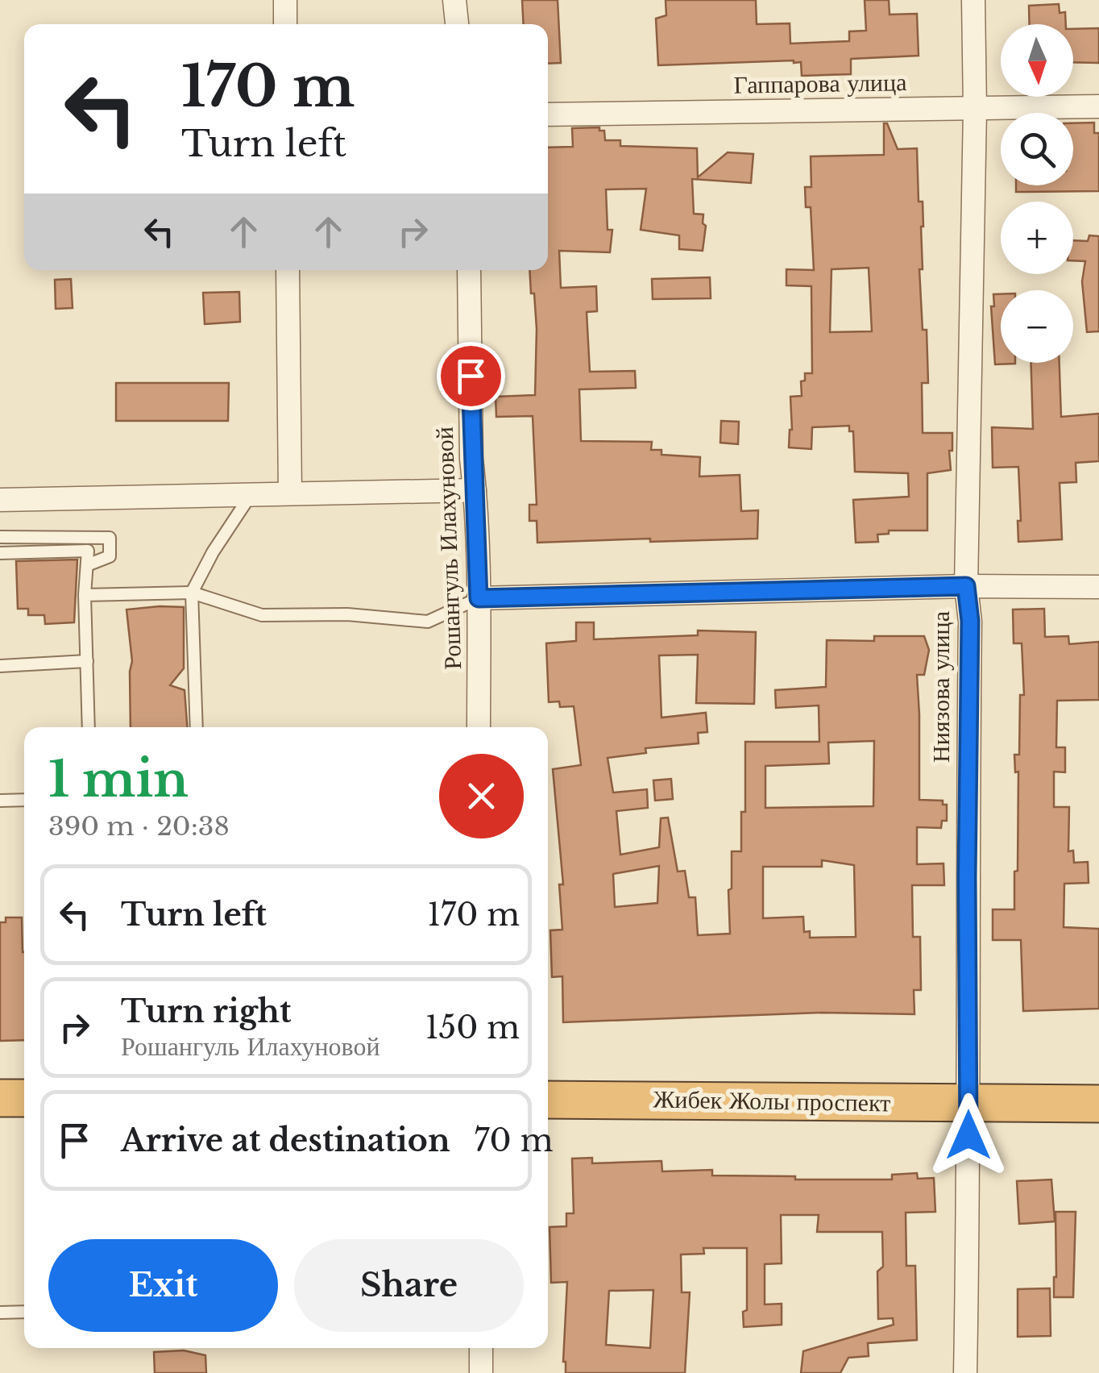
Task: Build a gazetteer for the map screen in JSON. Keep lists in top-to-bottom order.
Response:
{
  "streets": {
    "highway": ["Жибек Жолы проспект"],
    "street": ["Гаппарова улица", "Рошангуль Илахуновой", "Ниязова улица"]
  },
  "crossings": [
    ["Гаппарова улица", "Ниязова улица"],
    ["Ниязова улица", "Жибек Жолы проспект"]
  ],
  "north": "bottom",
  "page": {
    "map_buttons": ["+", "−"],
    "turn": ["170 m", "Turn left"],
    "heading": ["1 min", "390 m · 20:38"],
    "list": [
      {
        "name": "Turn left",
        "value": "170 m"
      },
      {
        "name": "Turn right",
        "note": "Рошангуль Илахуновой",
        "value": "150 m"
      },
      {
        "name": "Arrive at destination",
        "value": "70 m"
      }
    ],
    "buttons": ["Exit", "Share"]
  }
}
